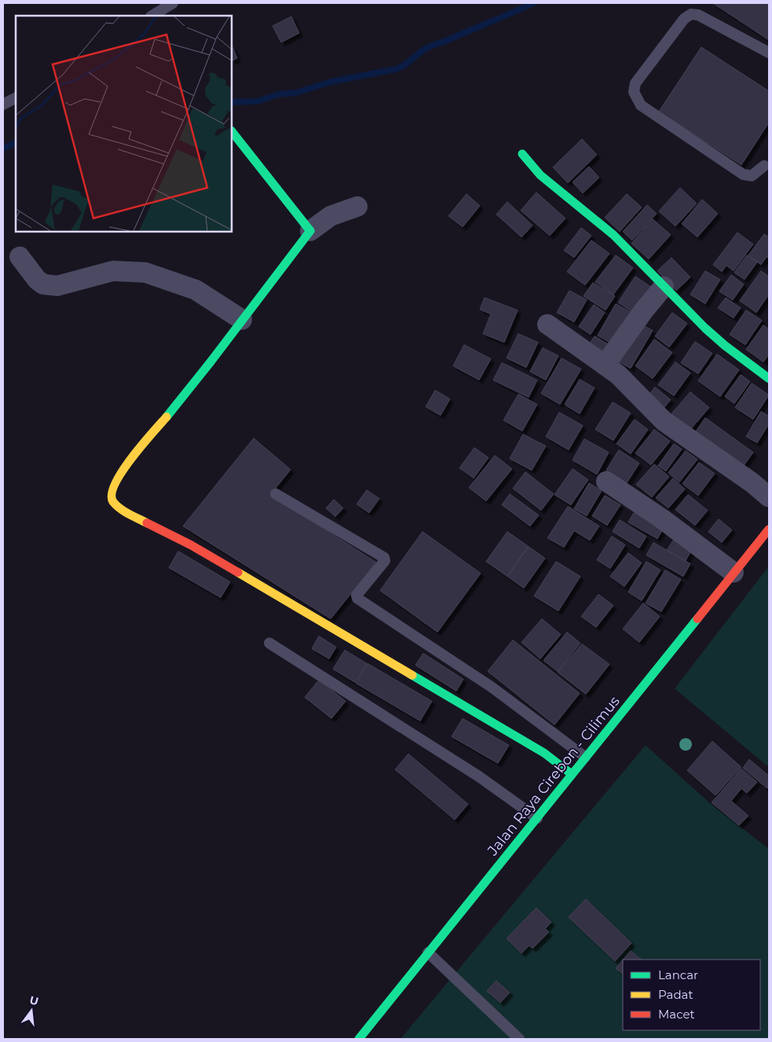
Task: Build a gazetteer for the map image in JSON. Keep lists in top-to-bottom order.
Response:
{
  "streets": {
    "main road": ["Jalan Raya Cirebon - Cilimus"]
  },
  "legend": ["Lancar", "Padat", "Macet"],
  "north": "top"
}
